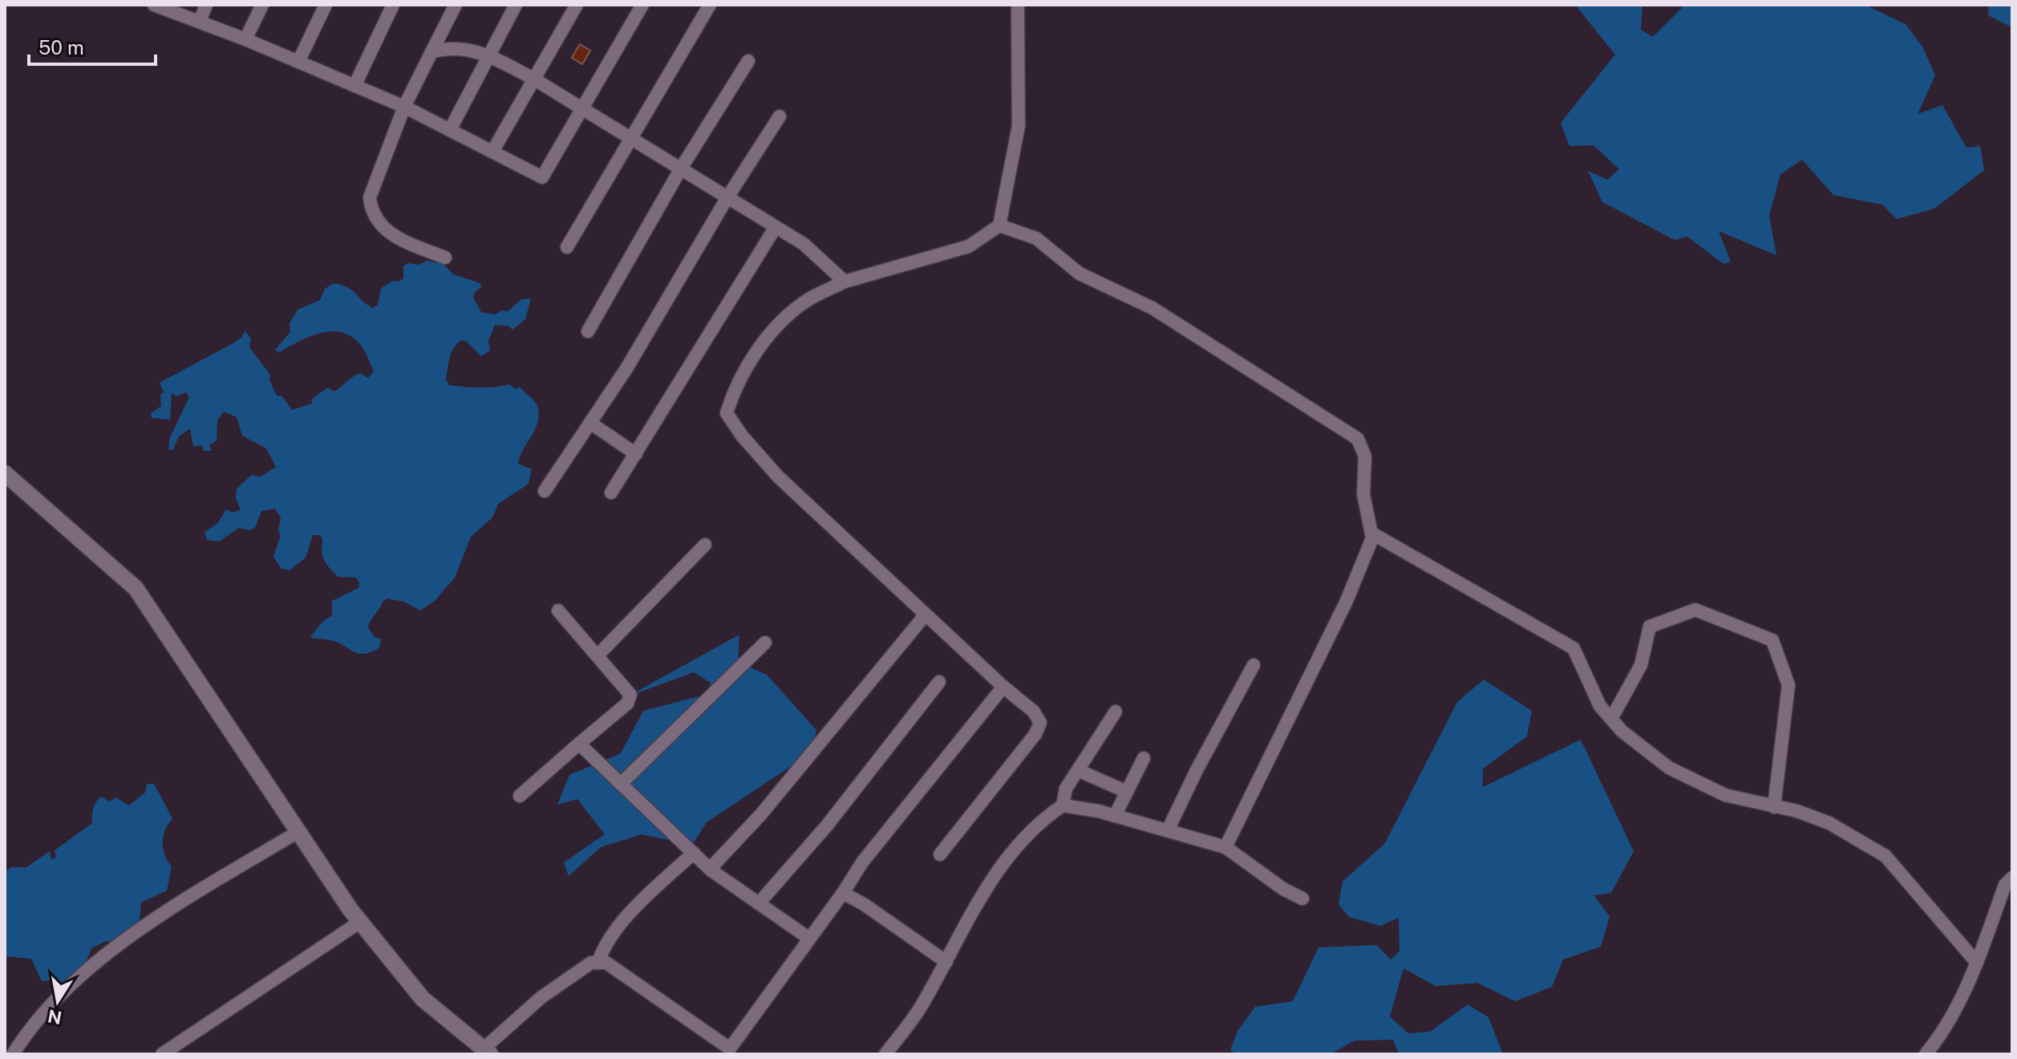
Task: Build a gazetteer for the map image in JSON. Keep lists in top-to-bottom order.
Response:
{
  "scale_bar": "50 m",
  "north": "bottom"
}
